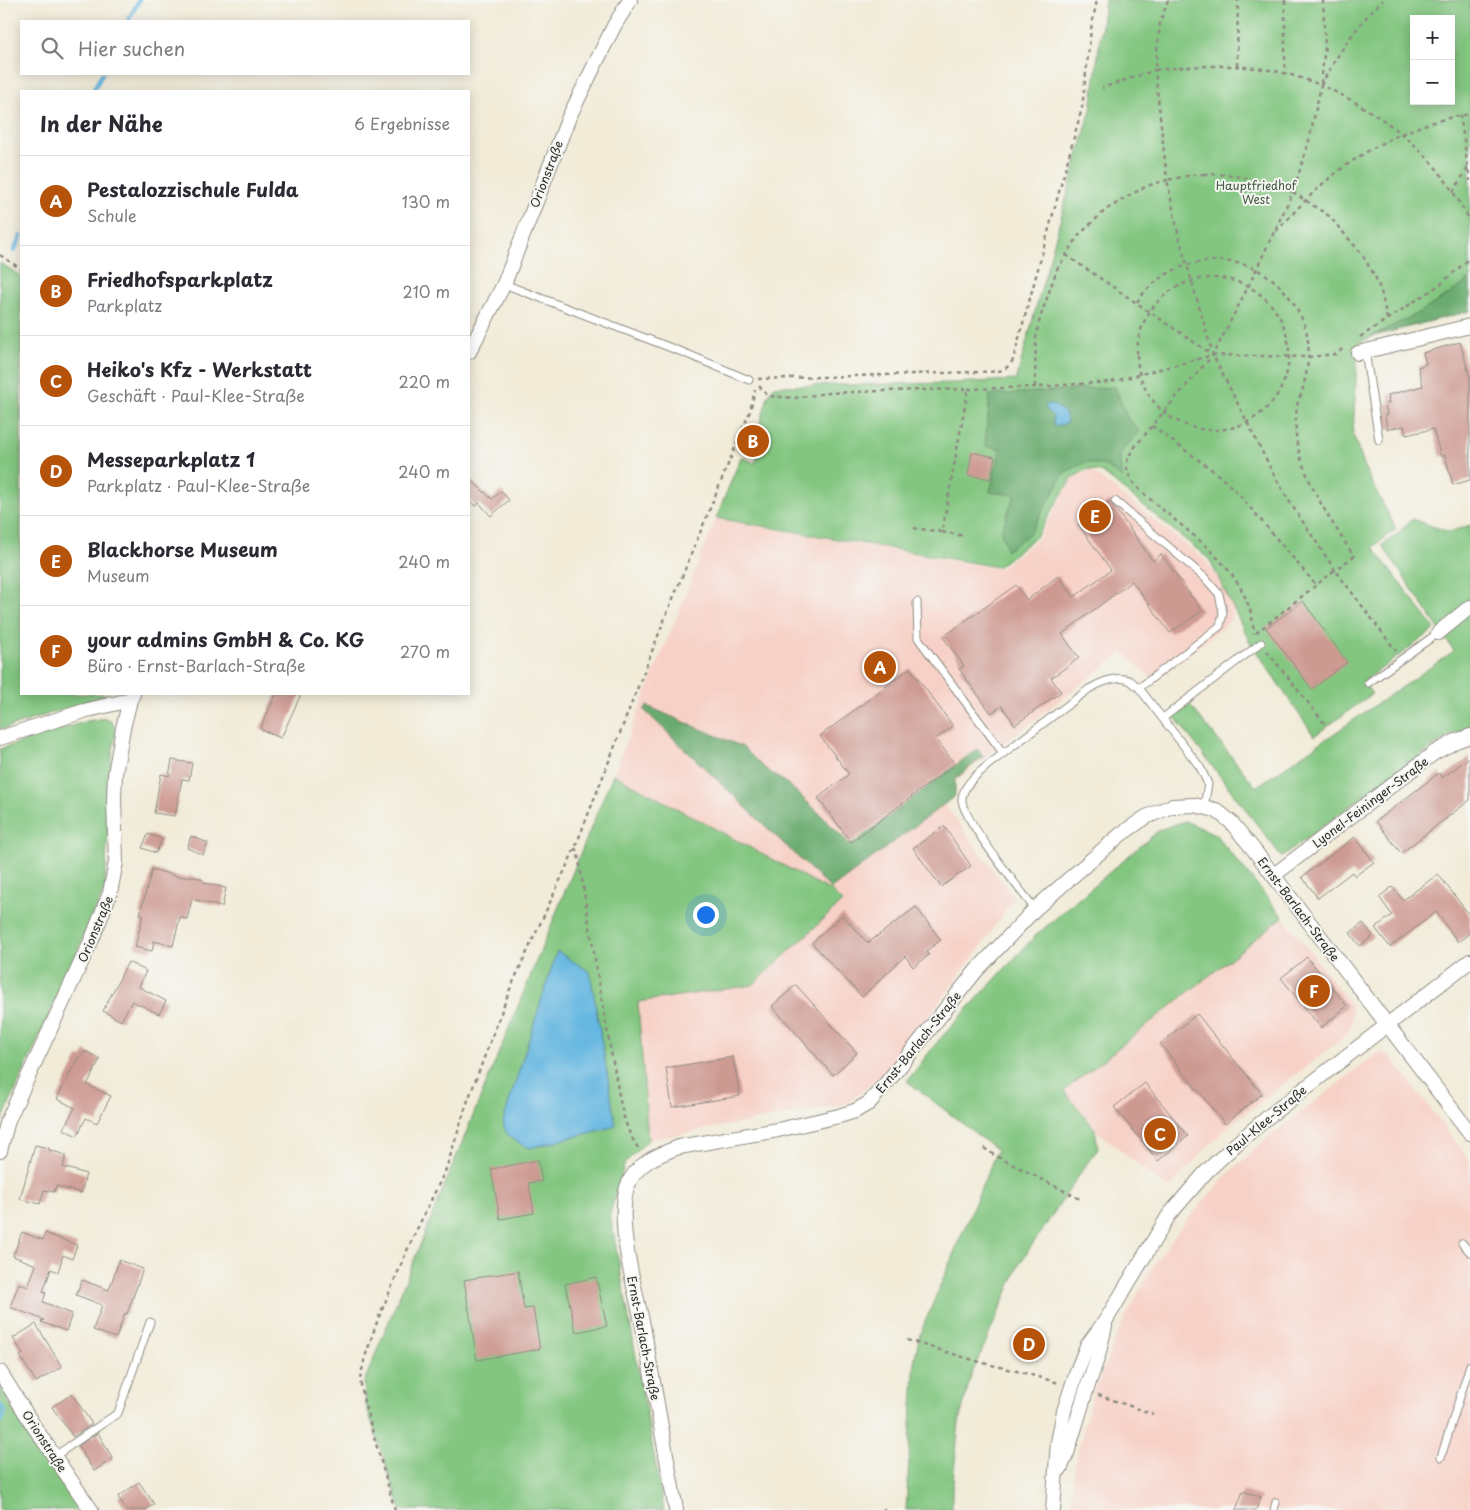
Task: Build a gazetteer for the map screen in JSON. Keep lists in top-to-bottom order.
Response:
{
  "streets": {
    "street": [
      "Orionstraße",
      "Lyonel-Feininger-Straße",
      "Ernst-Barlach-Straße",
      "Paul-Klee-Straße"
    ]
  },
  "crossings": [
    ["Lyonel-Feininger-Straße", "Ernst-Barlach-Straße"],
    ["Ernst-Barlach-Straße", "Paul-Klee-Straße"]
  ],
  "parks": ["Hauptfriedhof West"],
  "page": {
    "map_buttons": ["+", "−"],
    "search": "Hier suchen",
    "heading": ["In der Nähe", "6 Ergebnisse"],
    "list": [
      {
        "mark": "A",
        "name": "Pestalozzischule Fulda",
        "note": "Schule",
        "value": "130 m"
      },
      {
        "mark": "B",
        "name": "Friedhofsparkplatz",
        "note": "Parkplatz",
        "value": "210 m"
      },
      {
        "mark": "C",
        "name": "Heiko's Kfz - Werkstatt",
        "note": "Geschäft · Paul-Klee-Straße",
        "value": "220 m"
      },
      {
        "mark": "D",
        "name": "Messeparkplatz 1",
        "note": "Parkplatz · Paul-Klee-Straße",
        "value": "240 m"
      },
      {
        "mark": "E",
        "name": "Blackhorse Museum",
        "note": "Museum",
        "value": "240 m"
      },
      {
        "mark": "F",
        "name": "your admins GmbH & Co. KG",
        "note": "Büro · Ernst-Barlach-Straße",
        "value": "270 m"
      }
    ],
    "pins": [
      "B",
      "E",
      "A",
      "F",
      "C",
      "D"
    ]
  }
}
